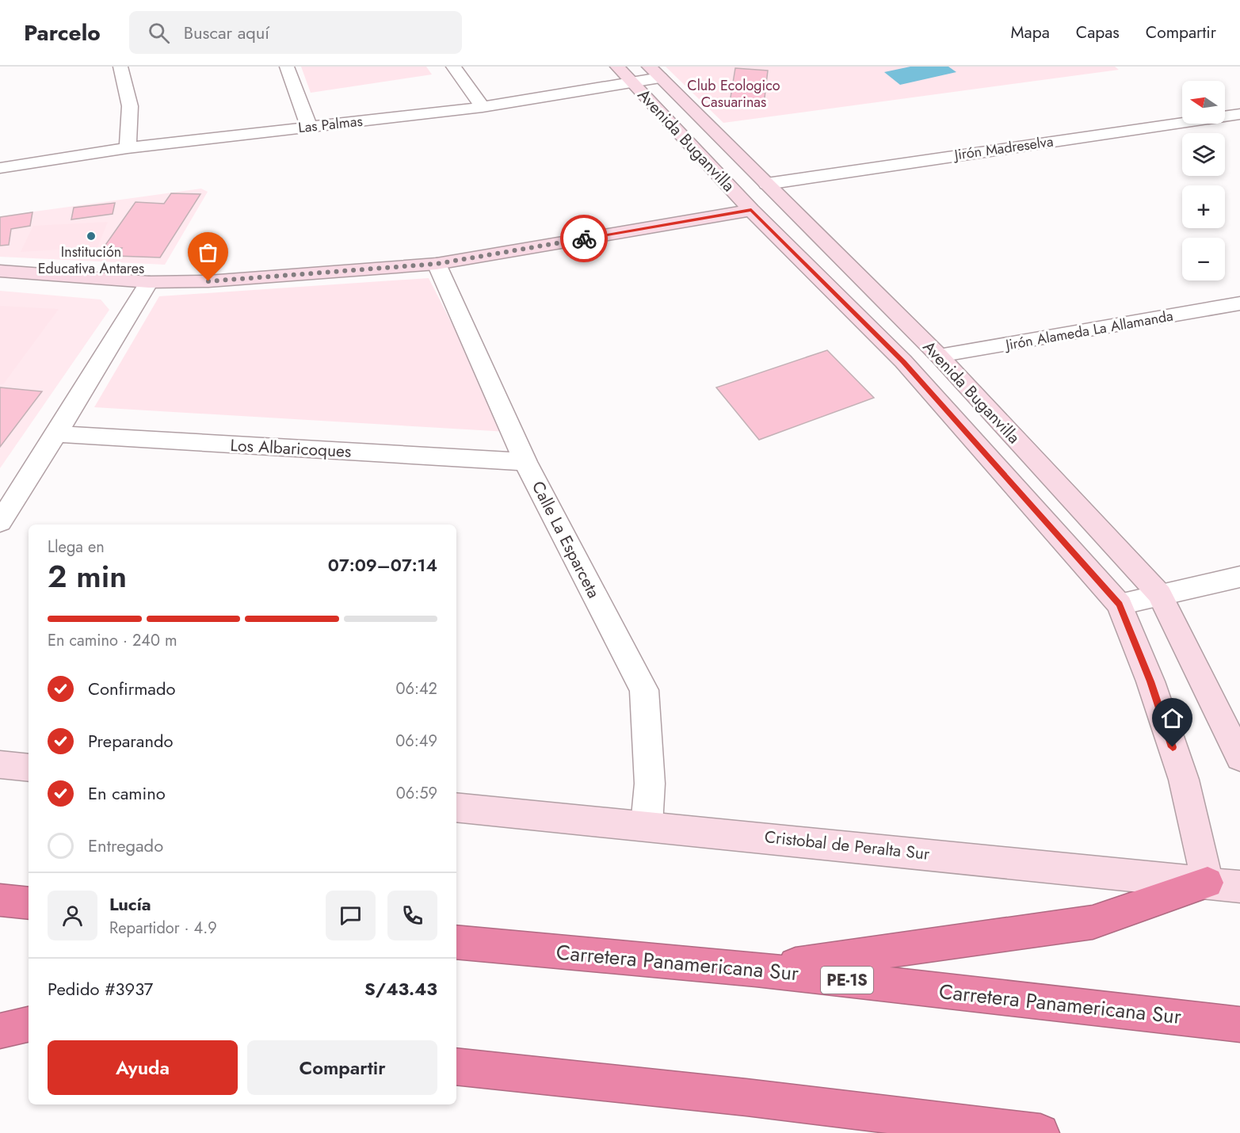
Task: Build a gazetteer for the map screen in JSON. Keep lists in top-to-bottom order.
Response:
{
  "streets": {
    "highway": ["Carretera Panamericana Sur", "PE-1S"],
    "street": [
      "Las Palmas",
      "Avenida Buganvilla",
      "Jirón Madreselva",
      "Jirón Alameda La Allamanda",
      "Los Albaricoques",
      "Calle La Esparceta",
      "Cristobal de Peralta Sur"
    ]
  },
  "crossings": [
    ["Las Palmas", "Avenida Buganvilla"],
    ["Avenida Buganvilla", "Jirón Madreselva"],
    ["Avenida Buganvilla", "Jirón Alameda La Allamanda"],
    ["Avenida Buganvilla", "Cristobal de Peralta Sur"],
    ["Los Albaricoques", "Calle La Esparceta"],
    ["Calle La Esparceta", "Cristobal de Peralta Sur"]
  ],
  "parks": ["Club Ecologico Casuarinas"],
  "places": ["Institución Educativa Antares"],
  "north": "left",
  "page": {
    "header": "Parcelo",
    "search": "Buscar aquí",
    "nav": ["Mapa", "Capas", "Compartir"],
    "map_buttons": ["+", "−"],
    "heading": ["2 min", "Llega en", "07:09–07:14"],
    "panel": [
      "Lucía",
      "Repartidor · 4.9",
      "Pedido #3937",
      "S/43.43"
    ],
    "bar": "En camino · 240 m",
    "list": [
      ["Confirmado", "06:42"],
      ["Preparando", "06:49"],
      ["En camino", "06:59"],
      "Entregado"
    ],
    "buttons": ["Ayuda", "Compartir"]
  }
}
